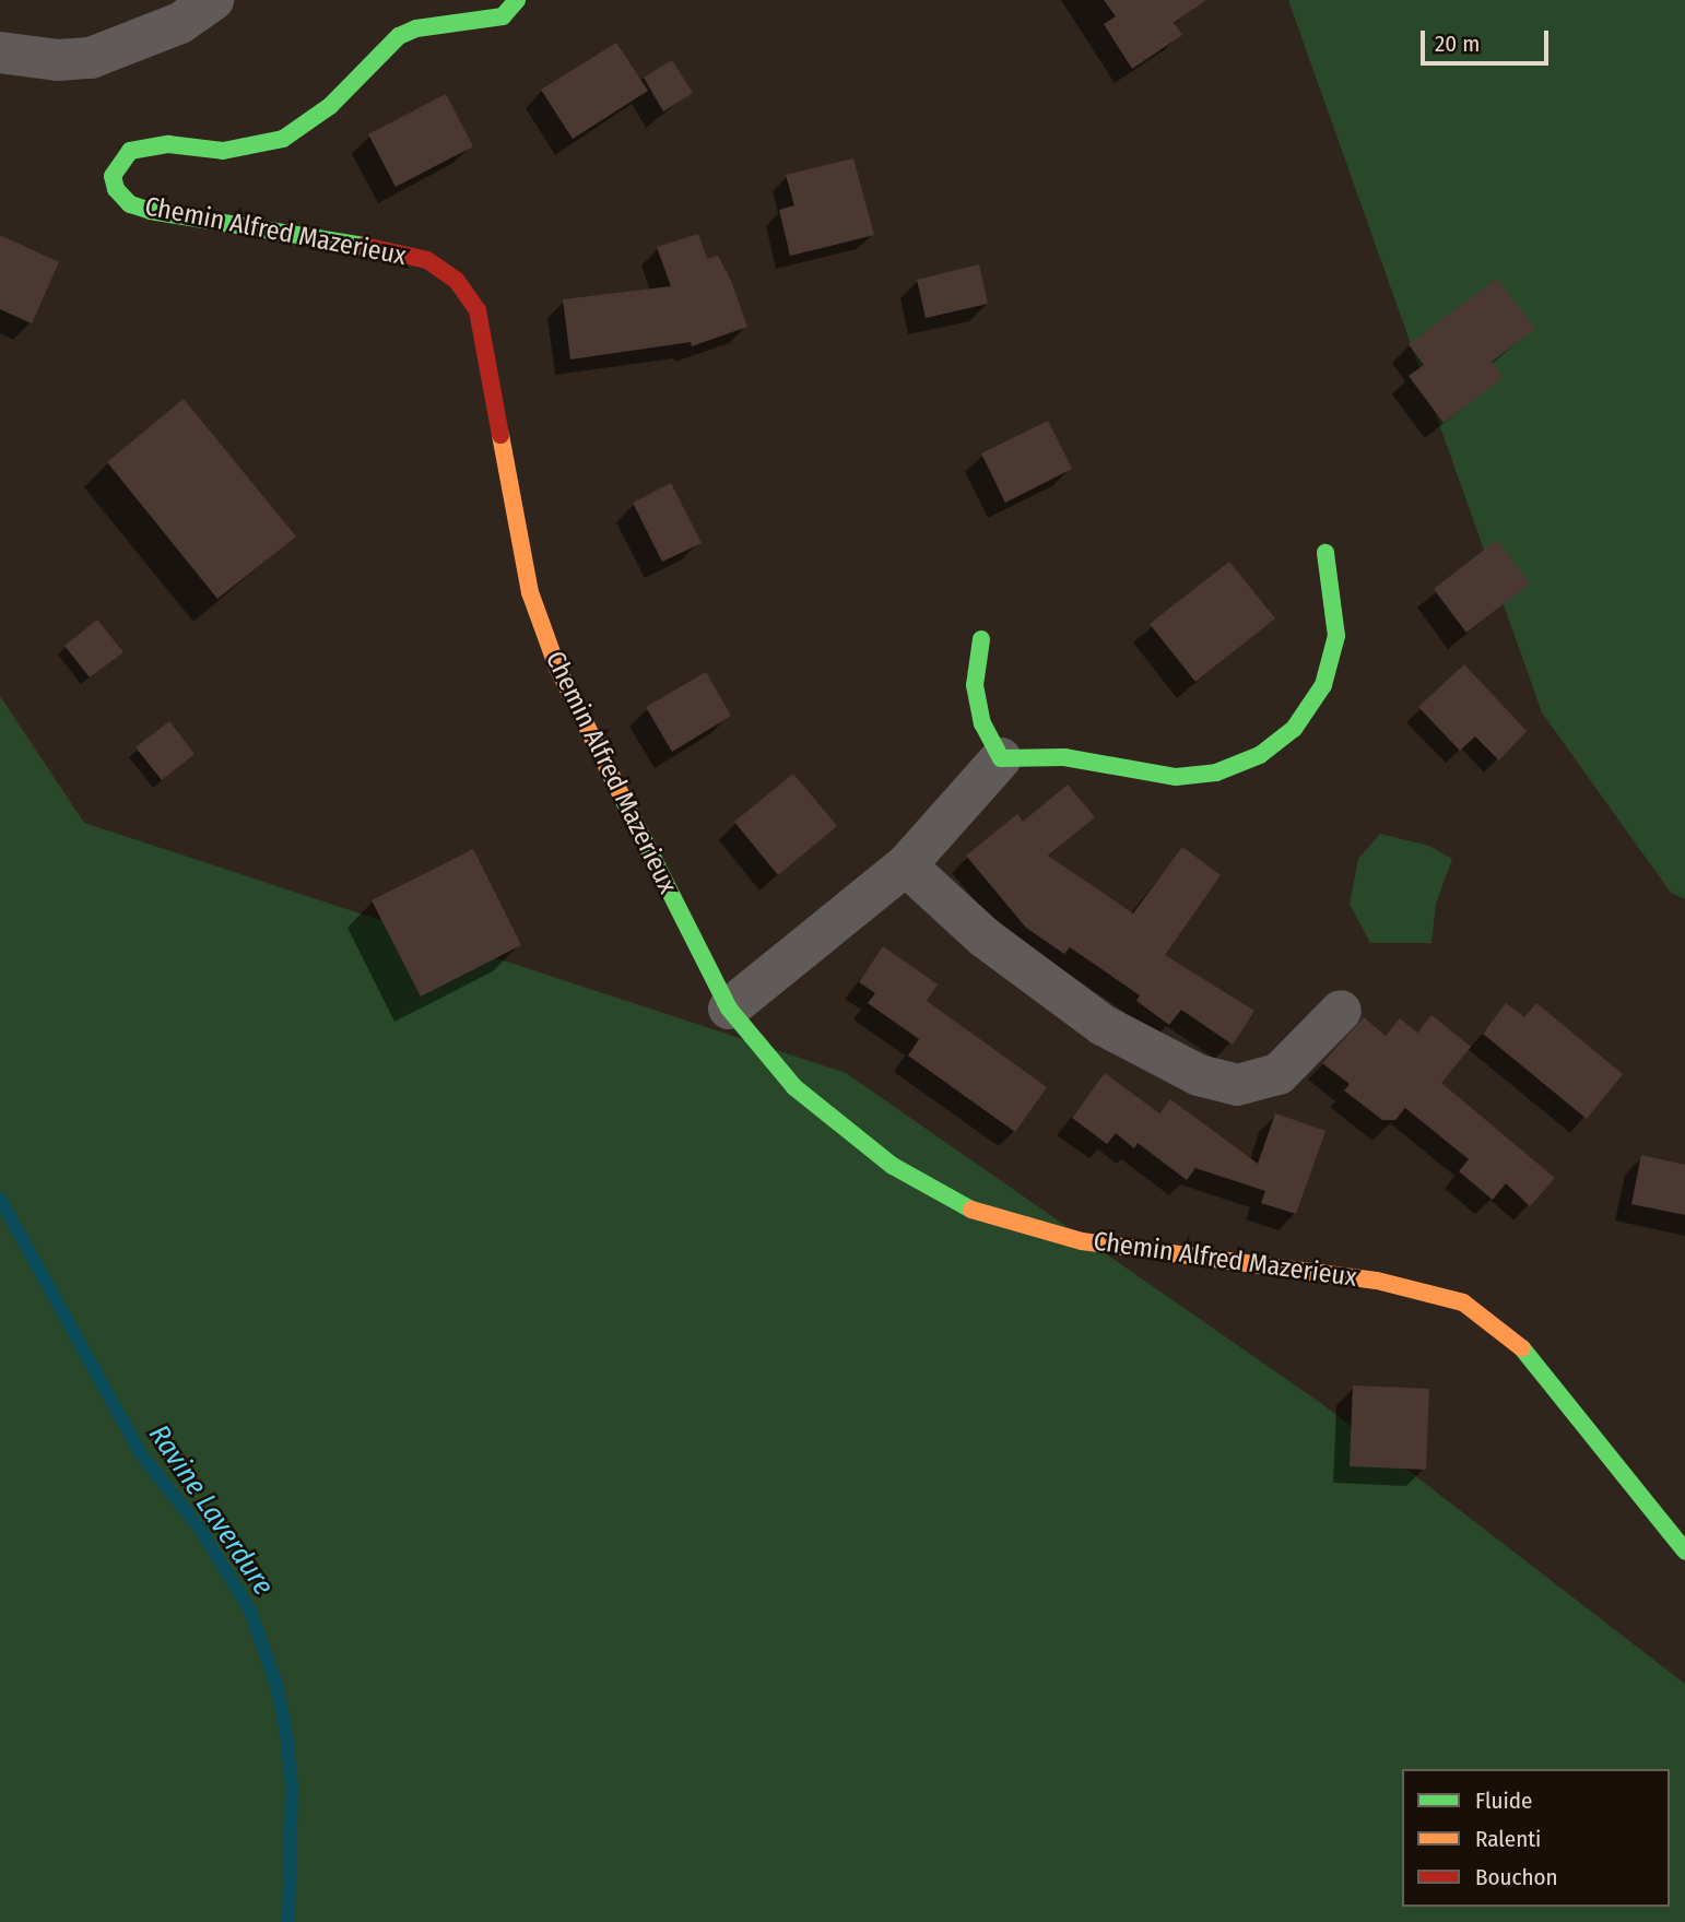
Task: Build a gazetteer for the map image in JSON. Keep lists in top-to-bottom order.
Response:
{
  "streets": {
    "street": ["Chemin Alfred Mazerieux"]
  },
  "water": ["Ravine Laverdure"],
  "legend": ["Fluide", "Ralenti", "Bouchon"],
  "scale_bar": "20 m"
}
